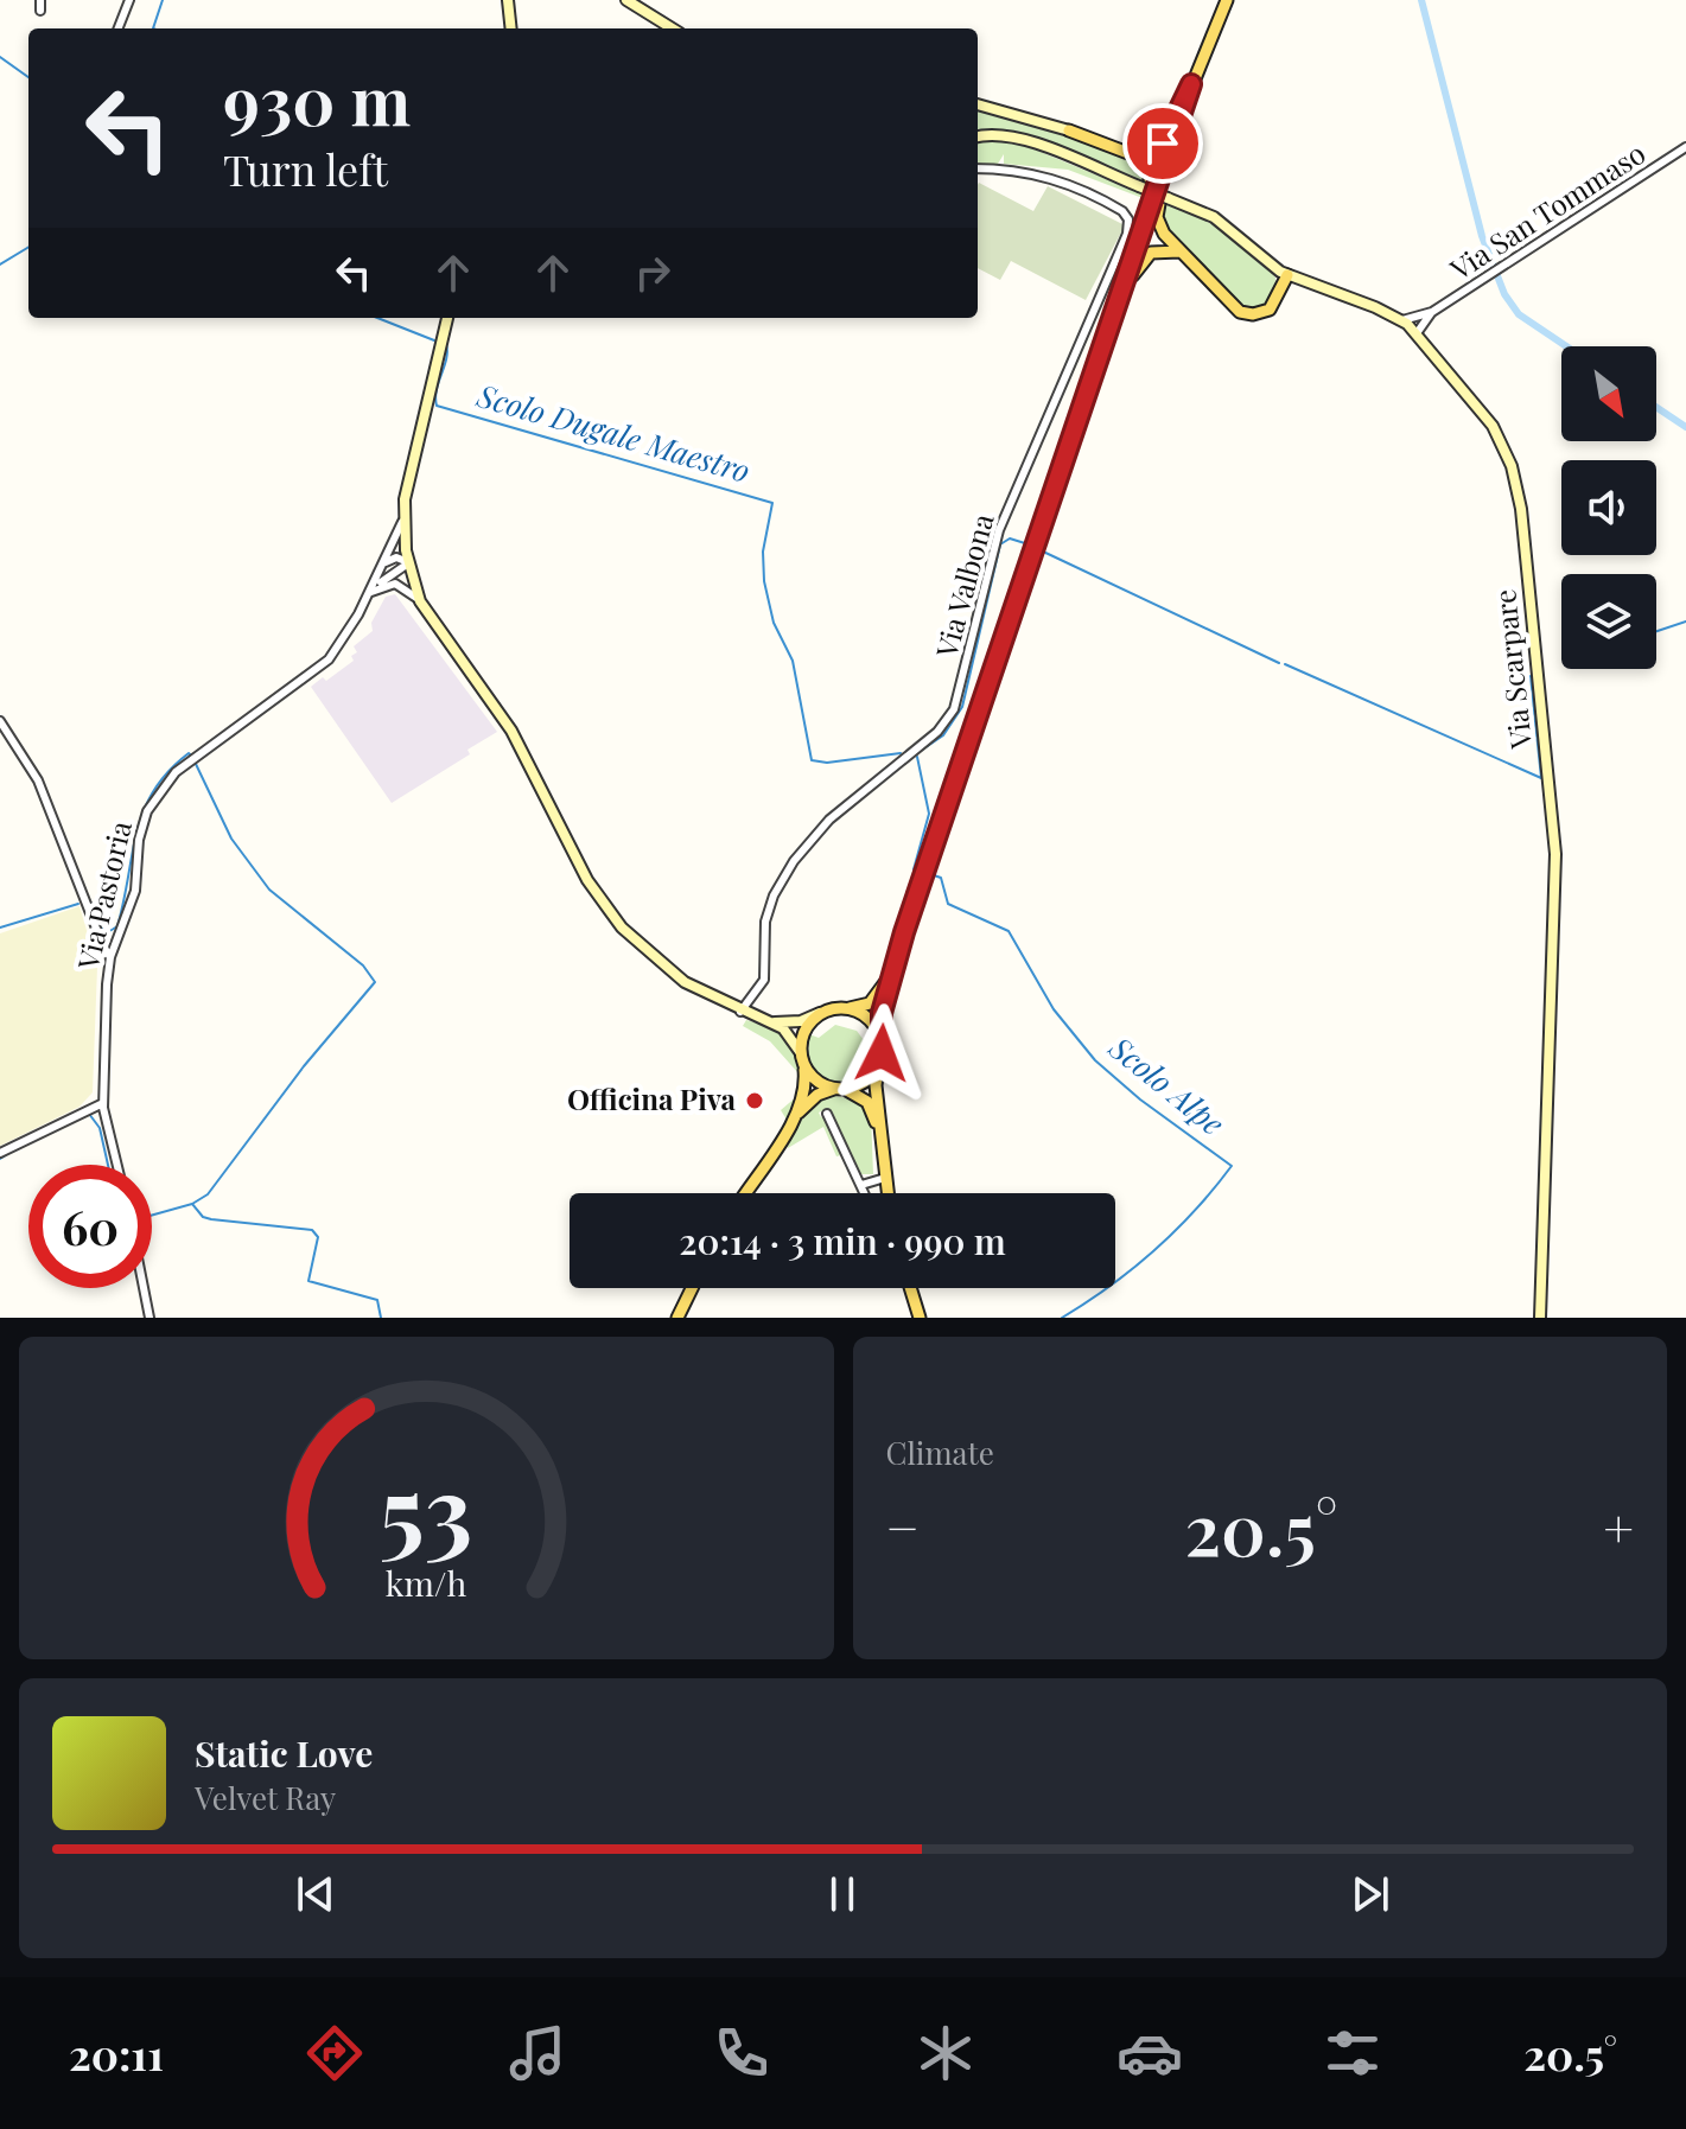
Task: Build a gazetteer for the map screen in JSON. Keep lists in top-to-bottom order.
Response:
{
  "streets": {
    "street": [
      "Via San Tommaso",
      "Via Valbona",
      "Via Scarpare",
      "Via Pastoria"
    ]
  },
  "crossings": [
    ["Via San Tommaso", "Via Scarpare"]
  ],
  "water": ["Scolo Dugale Maestro", "Scolo Alpe"],
  "places": ["Officina Piva"],
  "north": "bottom right",
  "page": {
    "turn": ["930 m", "Turn left"],
    "limit": "60",
    "trip": "20:14 · 3 min · 990 m",
    "tile": "Climate",
    "heat": ["−", "20.5°", "+"],
    "song": ["Static Love", "Velvet Ray"],
    "tabs": ["20:11", "20.5°"],
    "gauge": ["53", "km/h"]
  }
}
